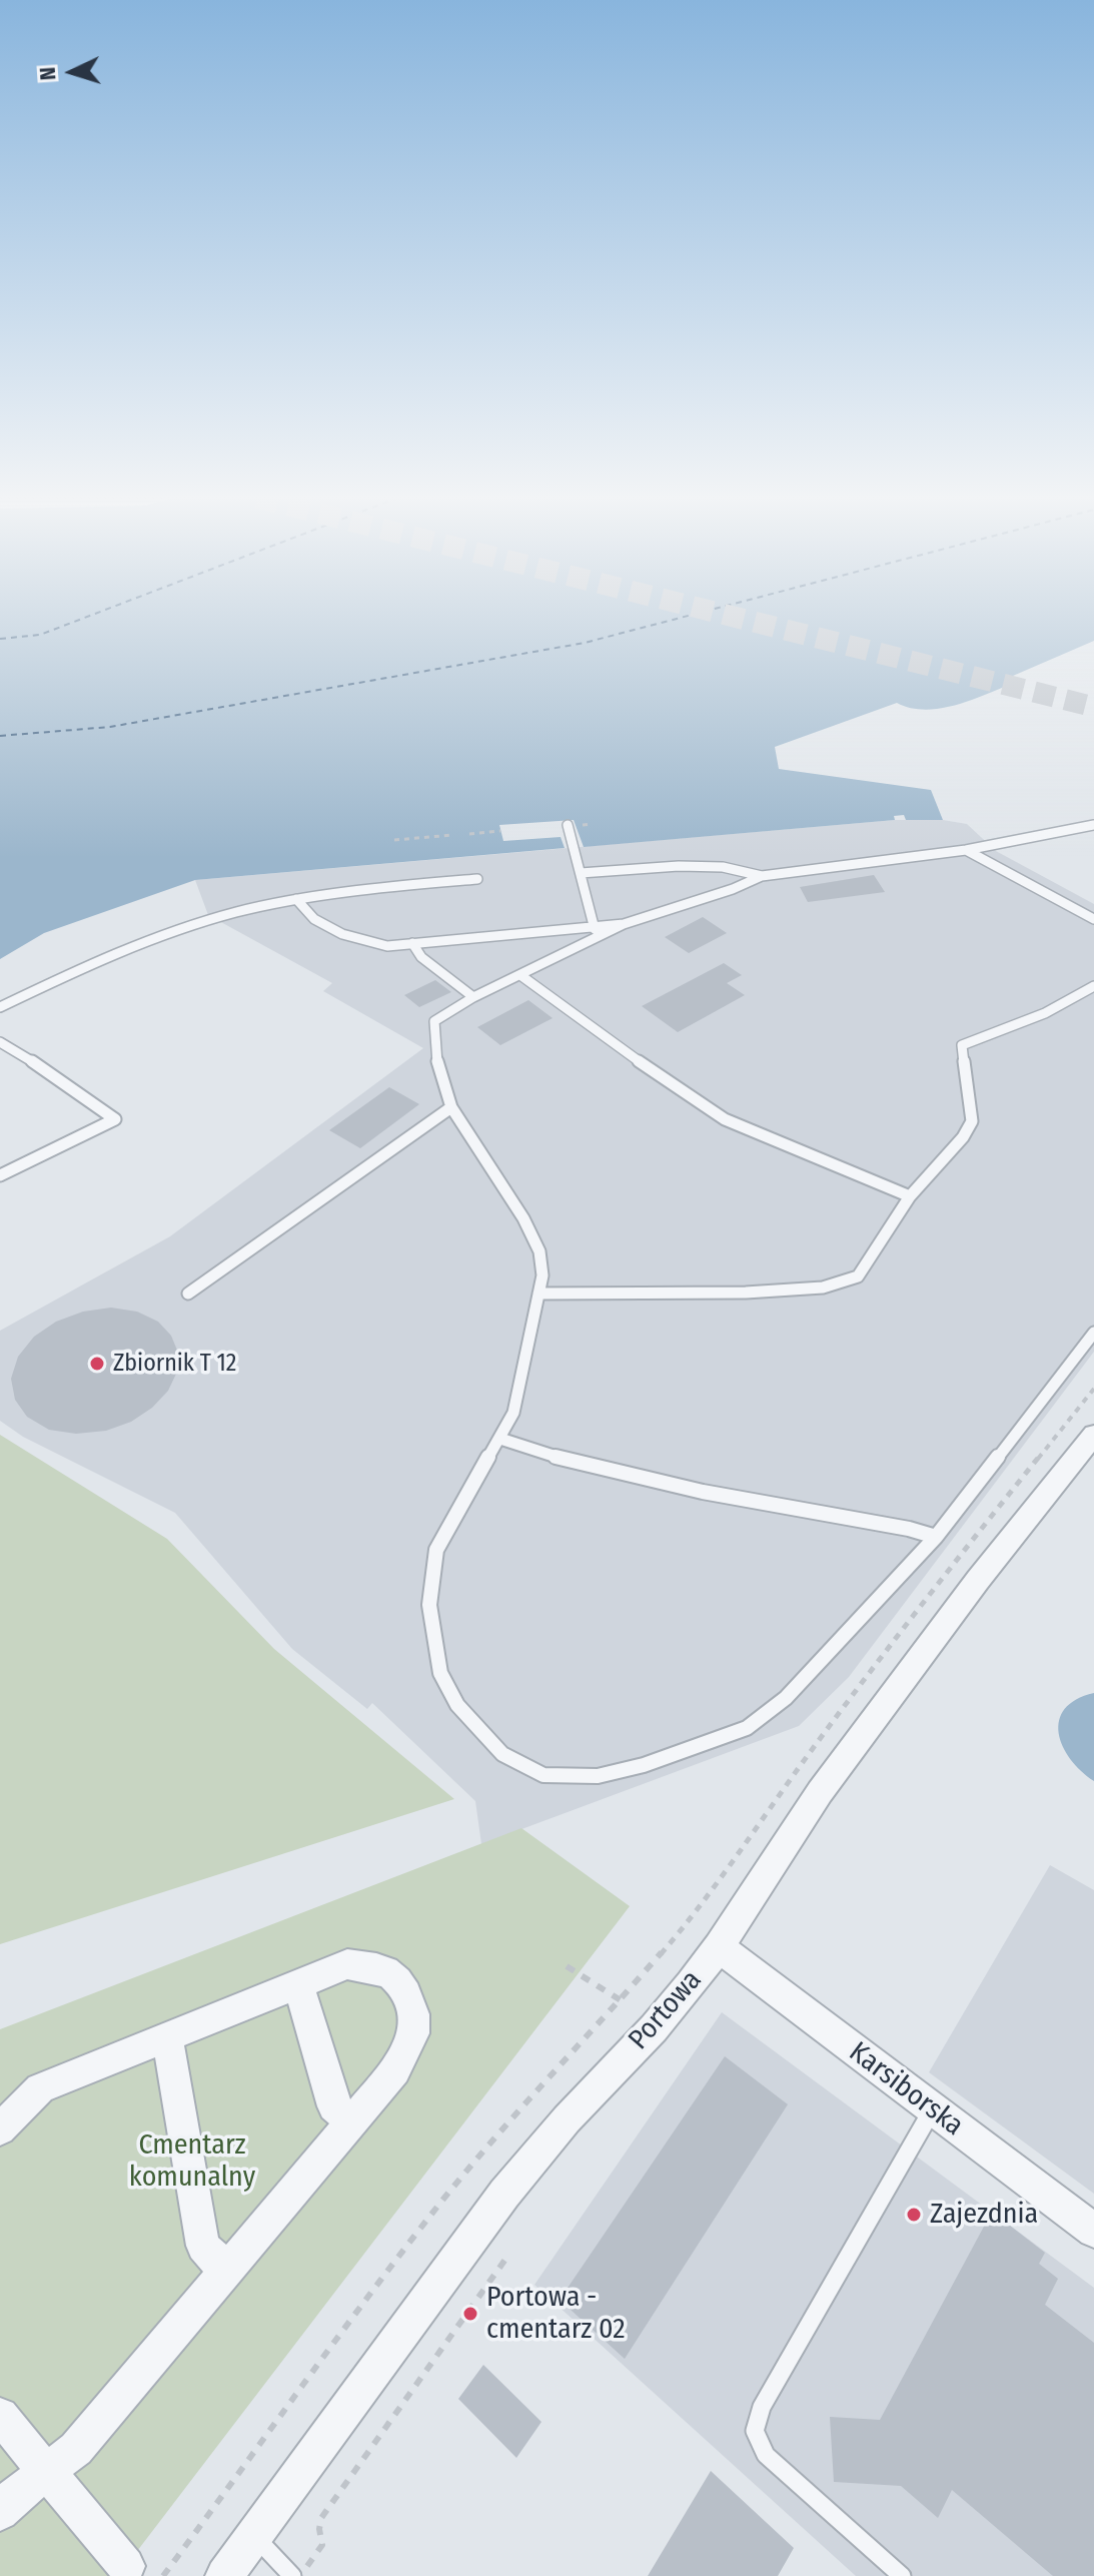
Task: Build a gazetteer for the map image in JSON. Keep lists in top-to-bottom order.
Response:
{
  "streets": {
    "street": ["Portowa", "Karsiborska"]
  },
  "crossings": [
    ["Portowa", "Karsiborska"]
  ],
  "parks": ["Cmentarz komunalny"],
  "places": ["Zbiornik T 12", "Zajezdnia", "Portowa - cmentarz 02"],
  "north": "left"
}
